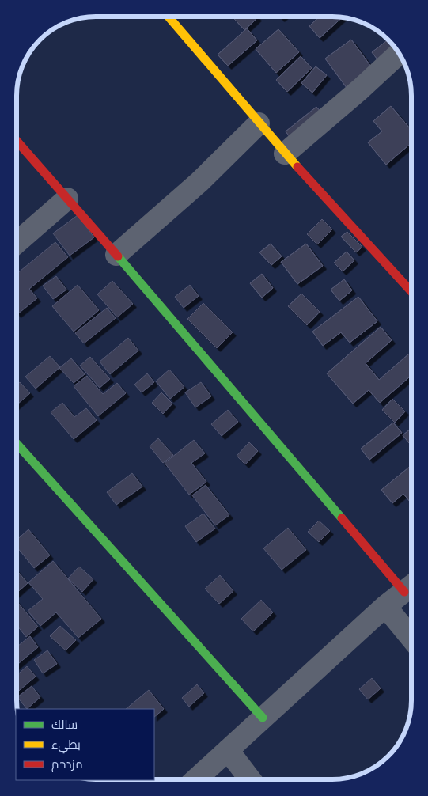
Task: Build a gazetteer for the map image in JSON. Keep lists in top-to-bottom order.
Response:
{
  "legend": ["سالك", "بطيء", "مزدحم"]
}
